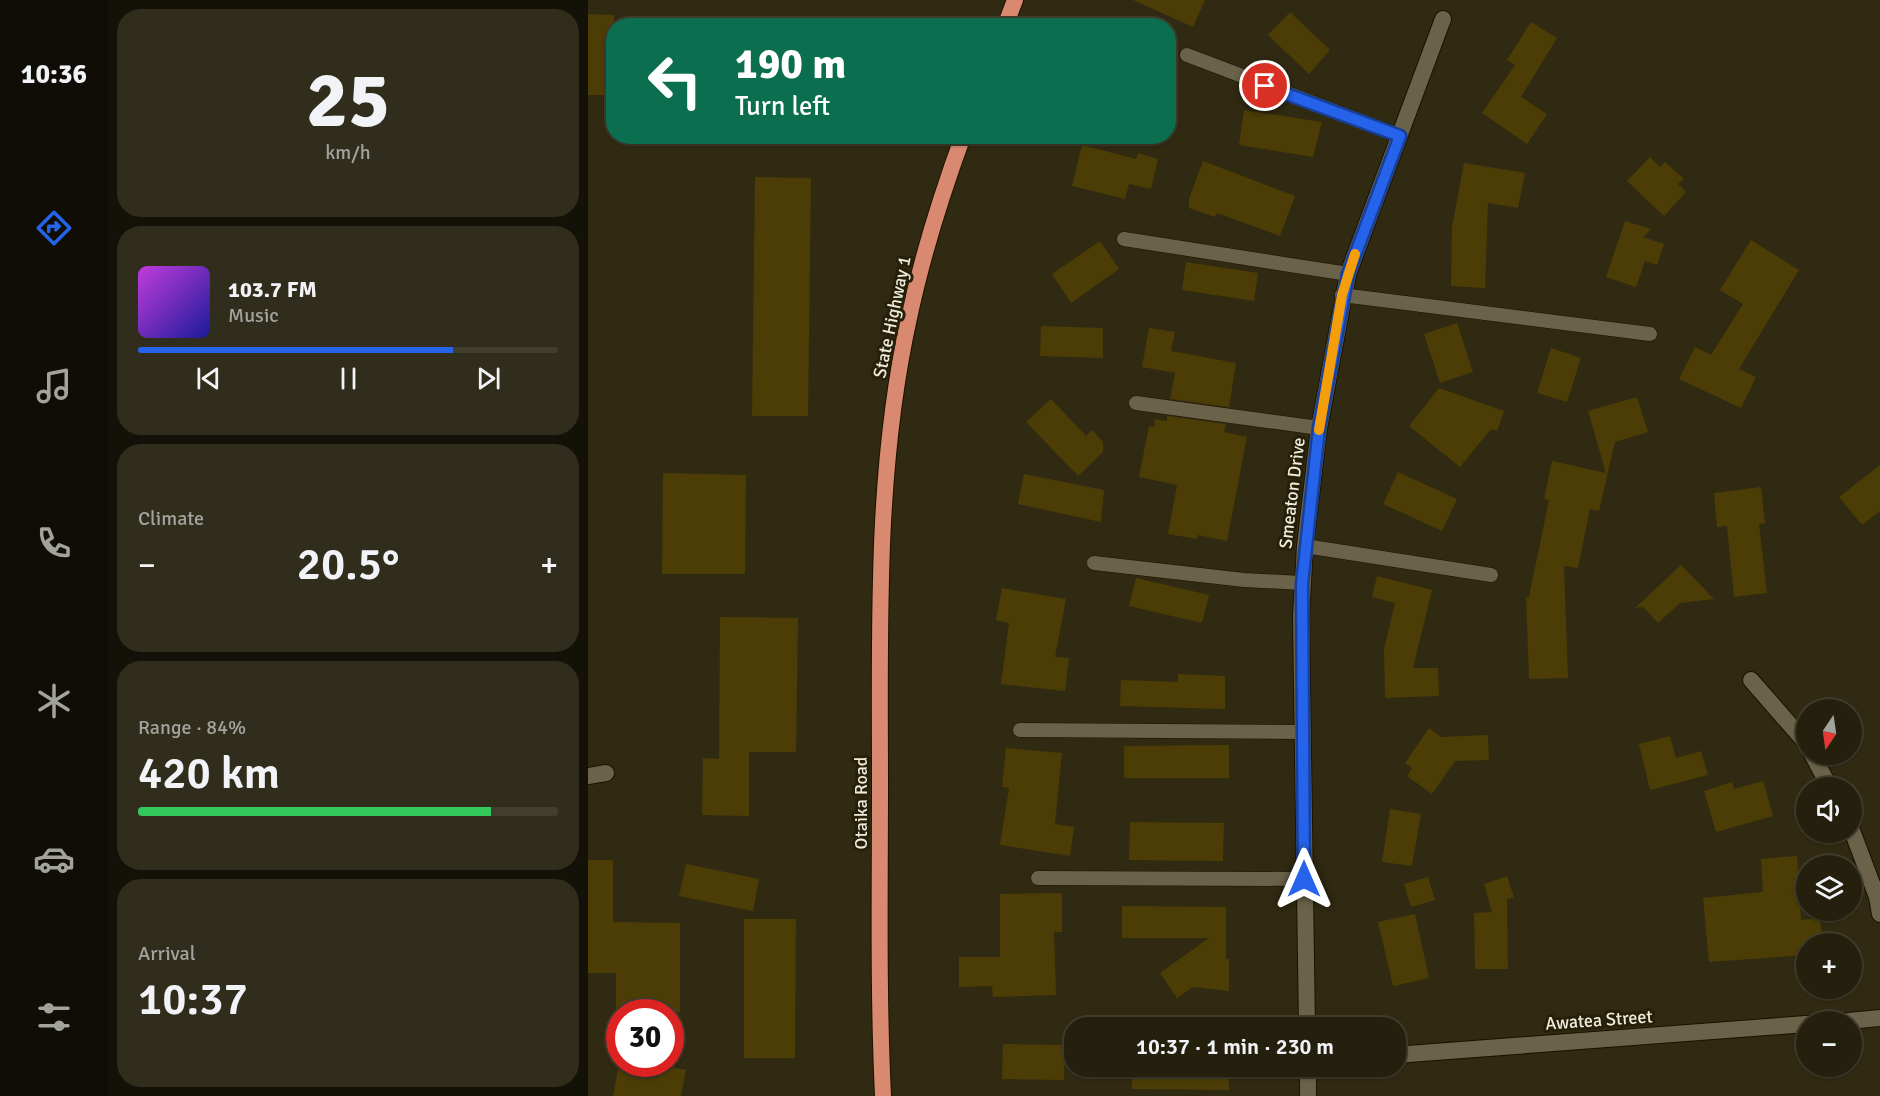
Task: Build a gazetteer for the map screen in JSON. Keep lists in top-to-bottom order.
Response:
{
  "streets": {
    "highway": ["State Highway 1", "Otaika Road"],
    "street": ["Smeaton Drive", "Awatea Street"]
  },
  "crossings": [
    ["State Highway 1", "Otaika Road"]
  ],
  "north": "bottom",
  "page": {
    "tabs": "10:36",
    "tile": [
      ["25", "km/h"],
      "Climate",
      ["Range · 84%", "420 km"],
      ["Arrival", "10:37"]
    ],
    "turn": ["190 m", "Turn left"],
    "song": ["103.7 FM", "Music"],
    "heat": ["−", "20.5°", "+"],
    "map_buttons": ["+", "−"],
    "limit": "30",
    "trip": "10:37 · 1 min · 230 m"
  }
}
